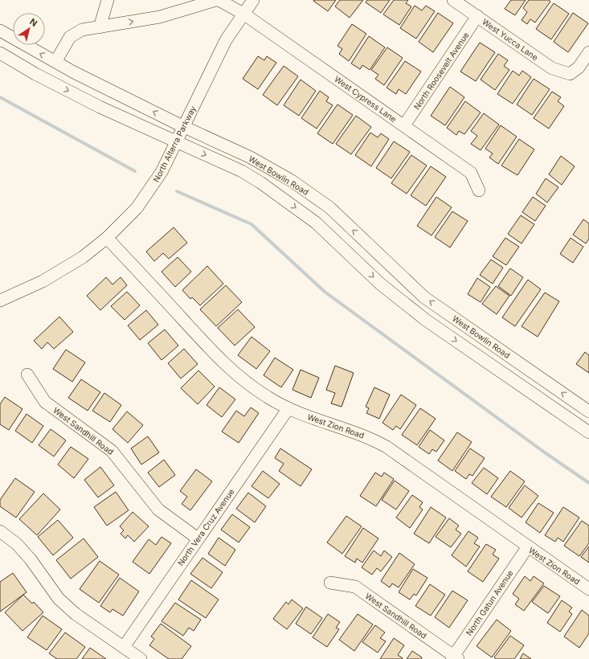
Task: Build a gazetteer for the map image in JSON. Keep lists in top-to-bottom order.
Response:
{
  "streets": {
    "street": [
      "West Yucca Lane",
      "North Roosevelt Avenue",
      "West Cypress Lane",
      "North Alterra Parkway",
      "West Bowlin Road",
      "West Zion Road",
      "West Sandhill Road",
      "North Vera Cruz Avenue",
      "North Gatun Avenue"
    ]
  },
  "crossings": [
    ["West Yucca Lane", "North Roosevelt Avenue"],
    ["North Roosevelt Avenue", "West Cypress Lane"],
    ["West Cypress Lane", "North Alterra Parkway"],
    ["North Alterra Parkway", "West Bowlin Road"],
    ["North Alterra Parkway", "West Zion Road"],
    ["West Zion Road", "North Vera Cruz Avenue"],
    ["West Zion Road", "North Gatun Avenue"],
    ["West Sandhill Road", "North Vera Cruz Avenue"],
    ["West Sandhill Road", "North Gatun Avenue"]
  ],
  "north": "top right"
}
